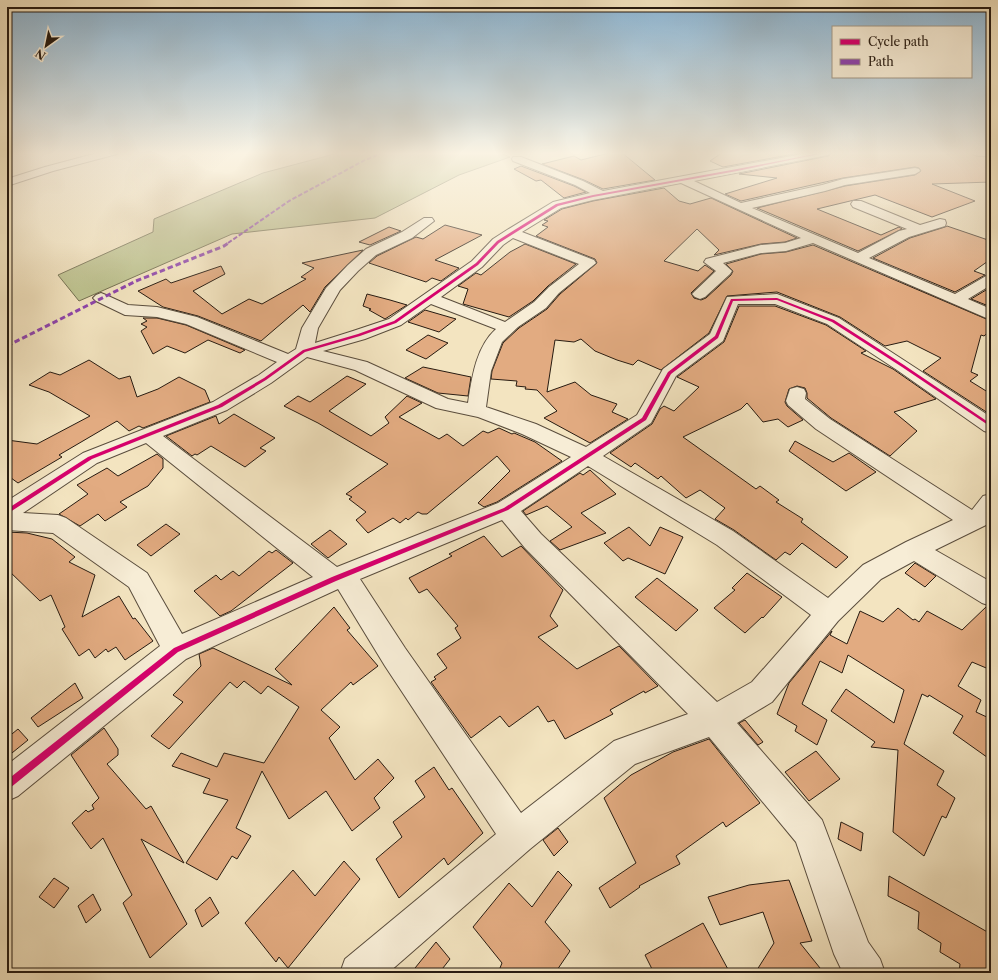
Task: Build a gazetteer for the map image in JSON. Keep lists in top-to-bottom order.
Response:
{
  "legend": ["Cycle path", "Path"],
  "north": "bottom left"
}
